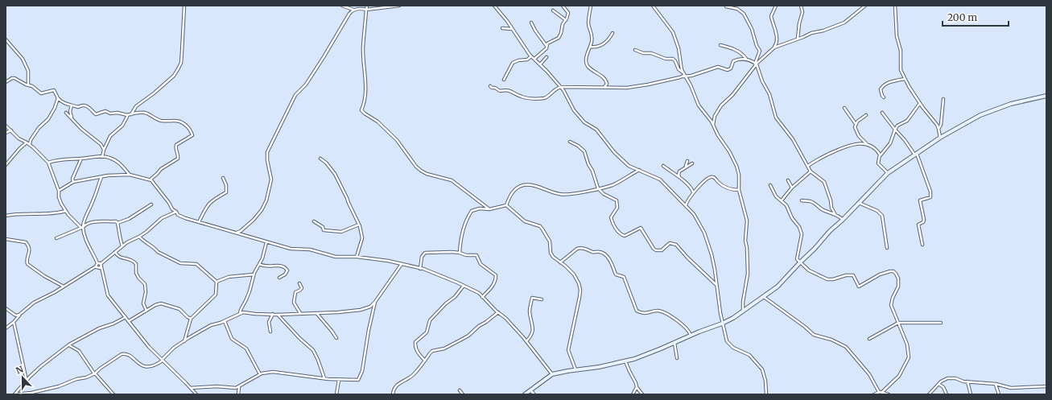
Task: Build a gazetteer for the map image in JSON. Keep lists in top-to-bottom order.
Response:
{
  "scale_bar": "200 m",
  "north": "top"
}
